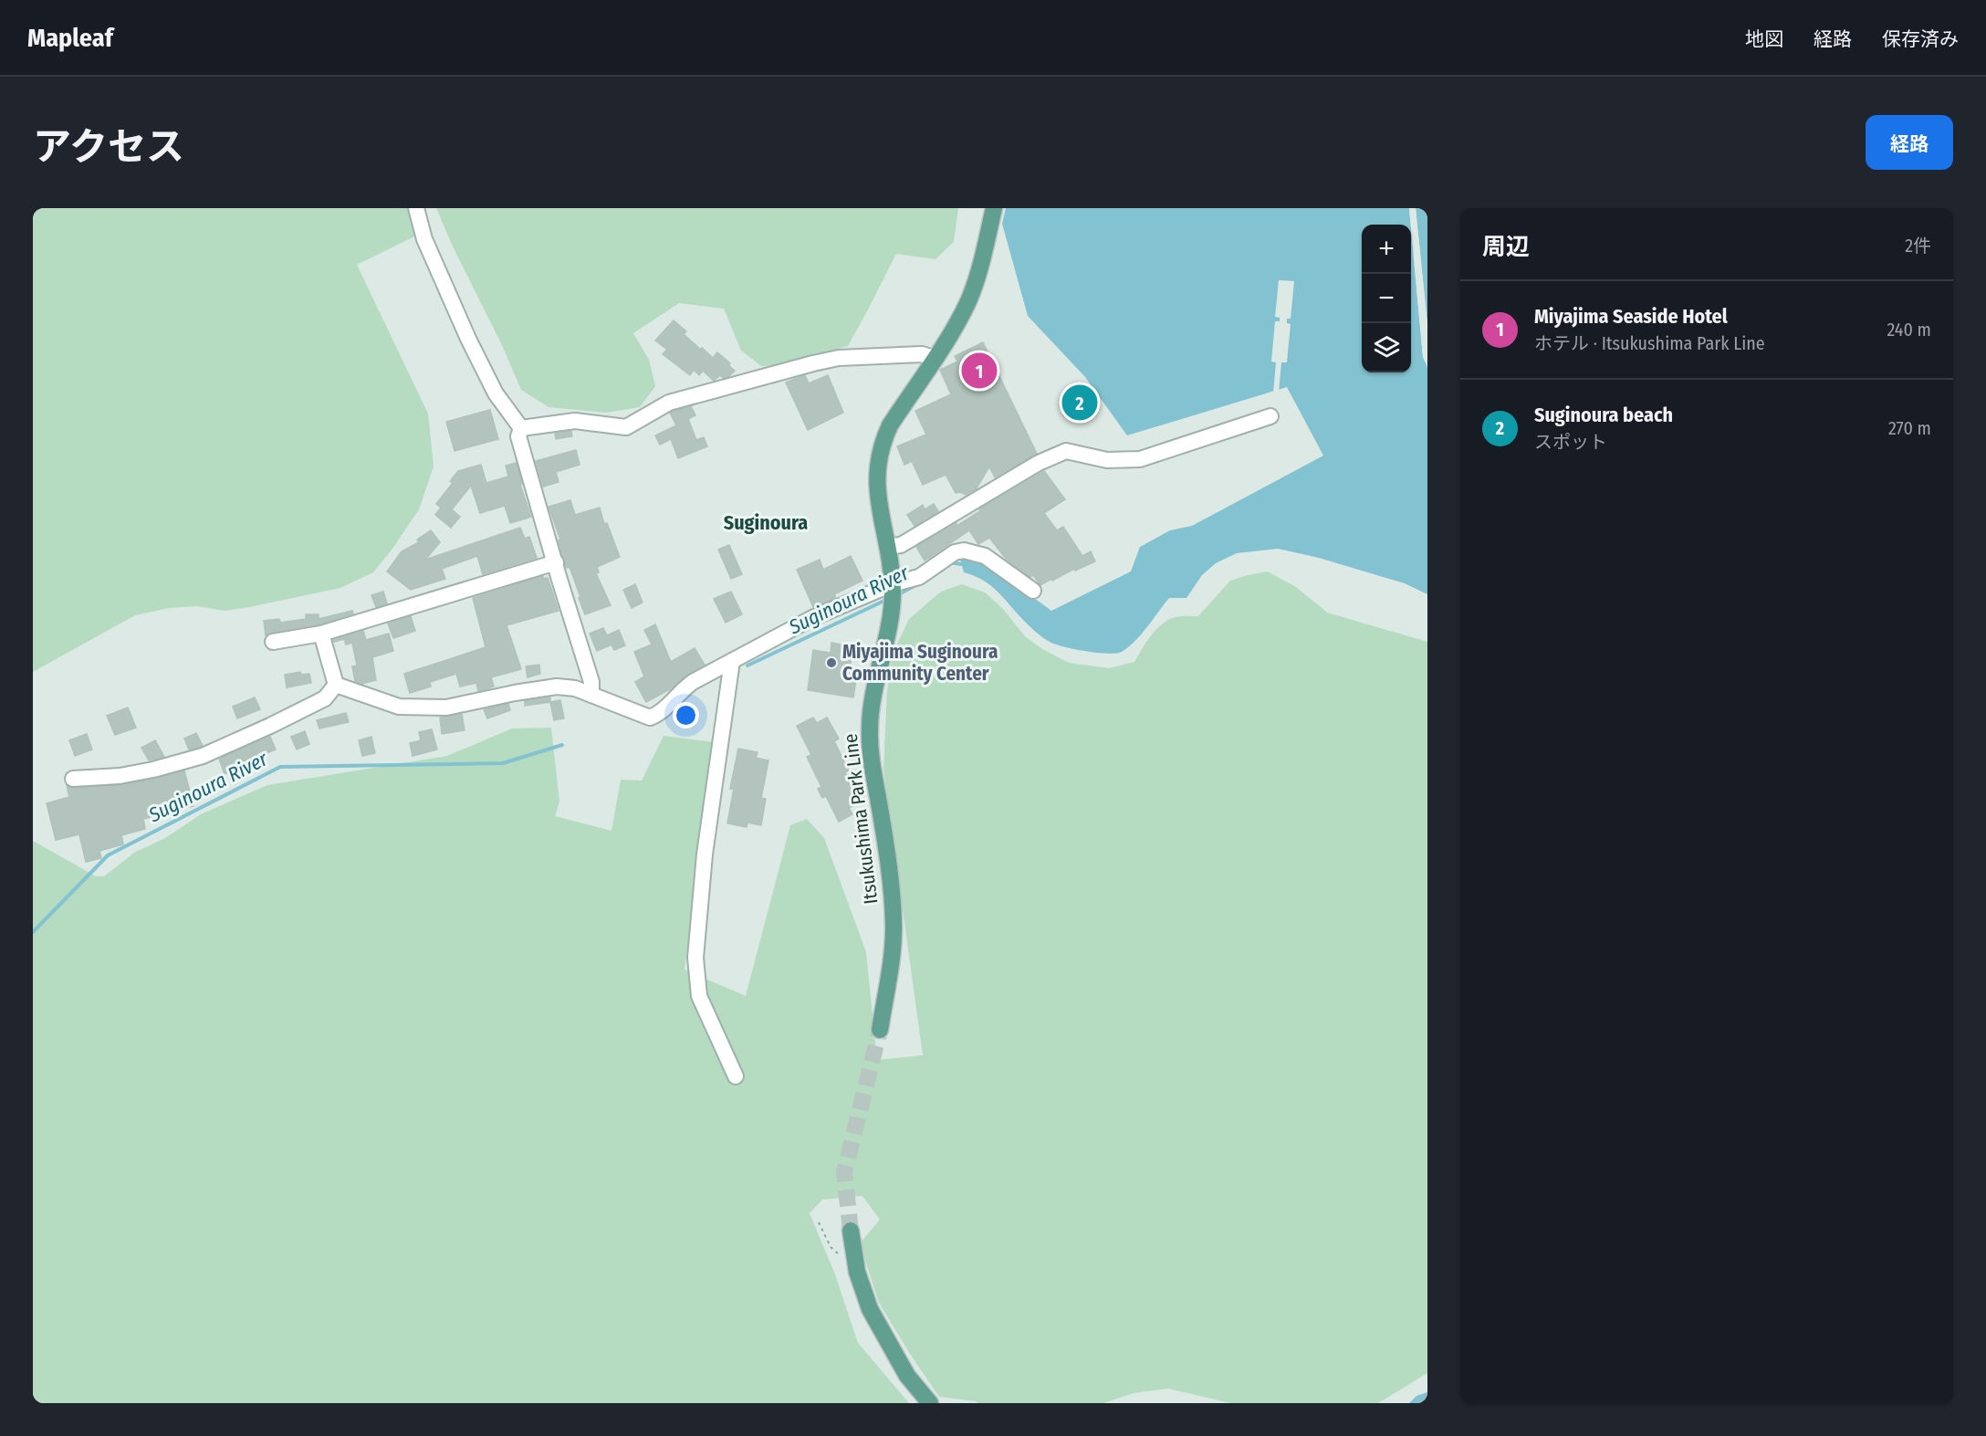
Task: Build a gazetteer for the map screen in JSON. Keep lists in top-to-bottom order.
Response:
{
  "streets": {
    "main road": ["Itsukushima Park Line"]
  },
  "districts": ["Suginoura"],
  "water": ["Suginoura River"],
  "places": ["Miyajima Suginoura Community Center"],
  "page": {
    "header": "Mapleaf",
    "nav": ["地図", "経路", "保存済み"],
    "title": "アクセス",
    "buttons": "経路",
    "heading": ["周辺", "2件"],
    "map_buttons": ["+", "−"],
    "list": [
      {
        "mark": "1",
        "name": "Miyajima Seaside Hotel",
        "note": "ホテル · Itsukushima Park Line",
        "value": "240 m"
      },
      {
        "mark": "2",
        "name": "Suginoura beach",
        "note": "スポット",
        "value": "270 m"
      }
    ],
    "pins": ["1", "2"]
  }
}
